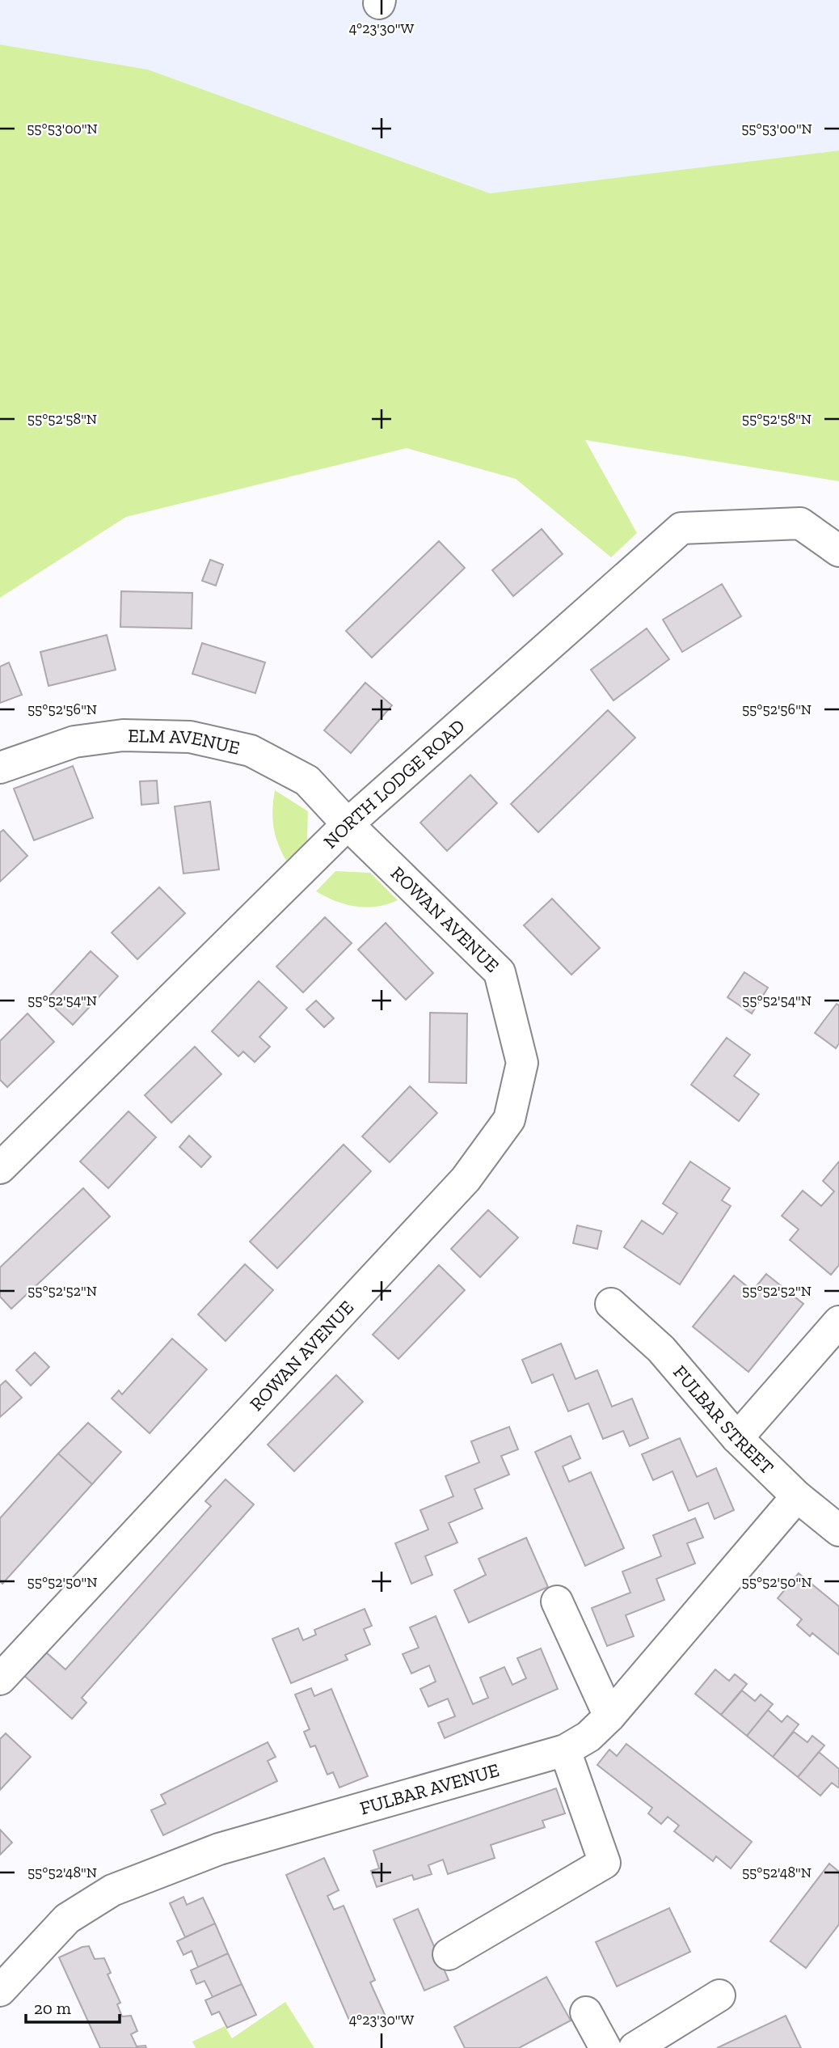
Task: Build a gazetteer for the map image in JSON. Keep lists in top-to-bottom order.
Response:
{
  "streets": {
    "street": [
      "ELM AVENUE",
      "NORTH LODGE ROAD",
      "ROWAN AVENUE",
      "FULBAR STREET",
      "FULBAR AVENUE"
    ]
  },
  "crossings": [
    ["ELM AVENUE", "NORTH LODGE ROAD"],
    ["ELM AVENUE", "ROWAN AVENUE"],
    ["NORTH LODGE ROAD", "ROWAN AVENUE"],
    ["FULBAR STREET", "FULBAR AVENUE"]
  ],
  "scale_bar": "20 m",
  "coordinates": [
    "4°23'30\"W",
    "55°53'00\"N",
    "55°52'58\"N",
    "55°52'56\"N",
    "55°52'54\"N",
    "55°52'52\"N",
    "55°52'50\"N",
    "55°52'48\"N"
  ]
}
